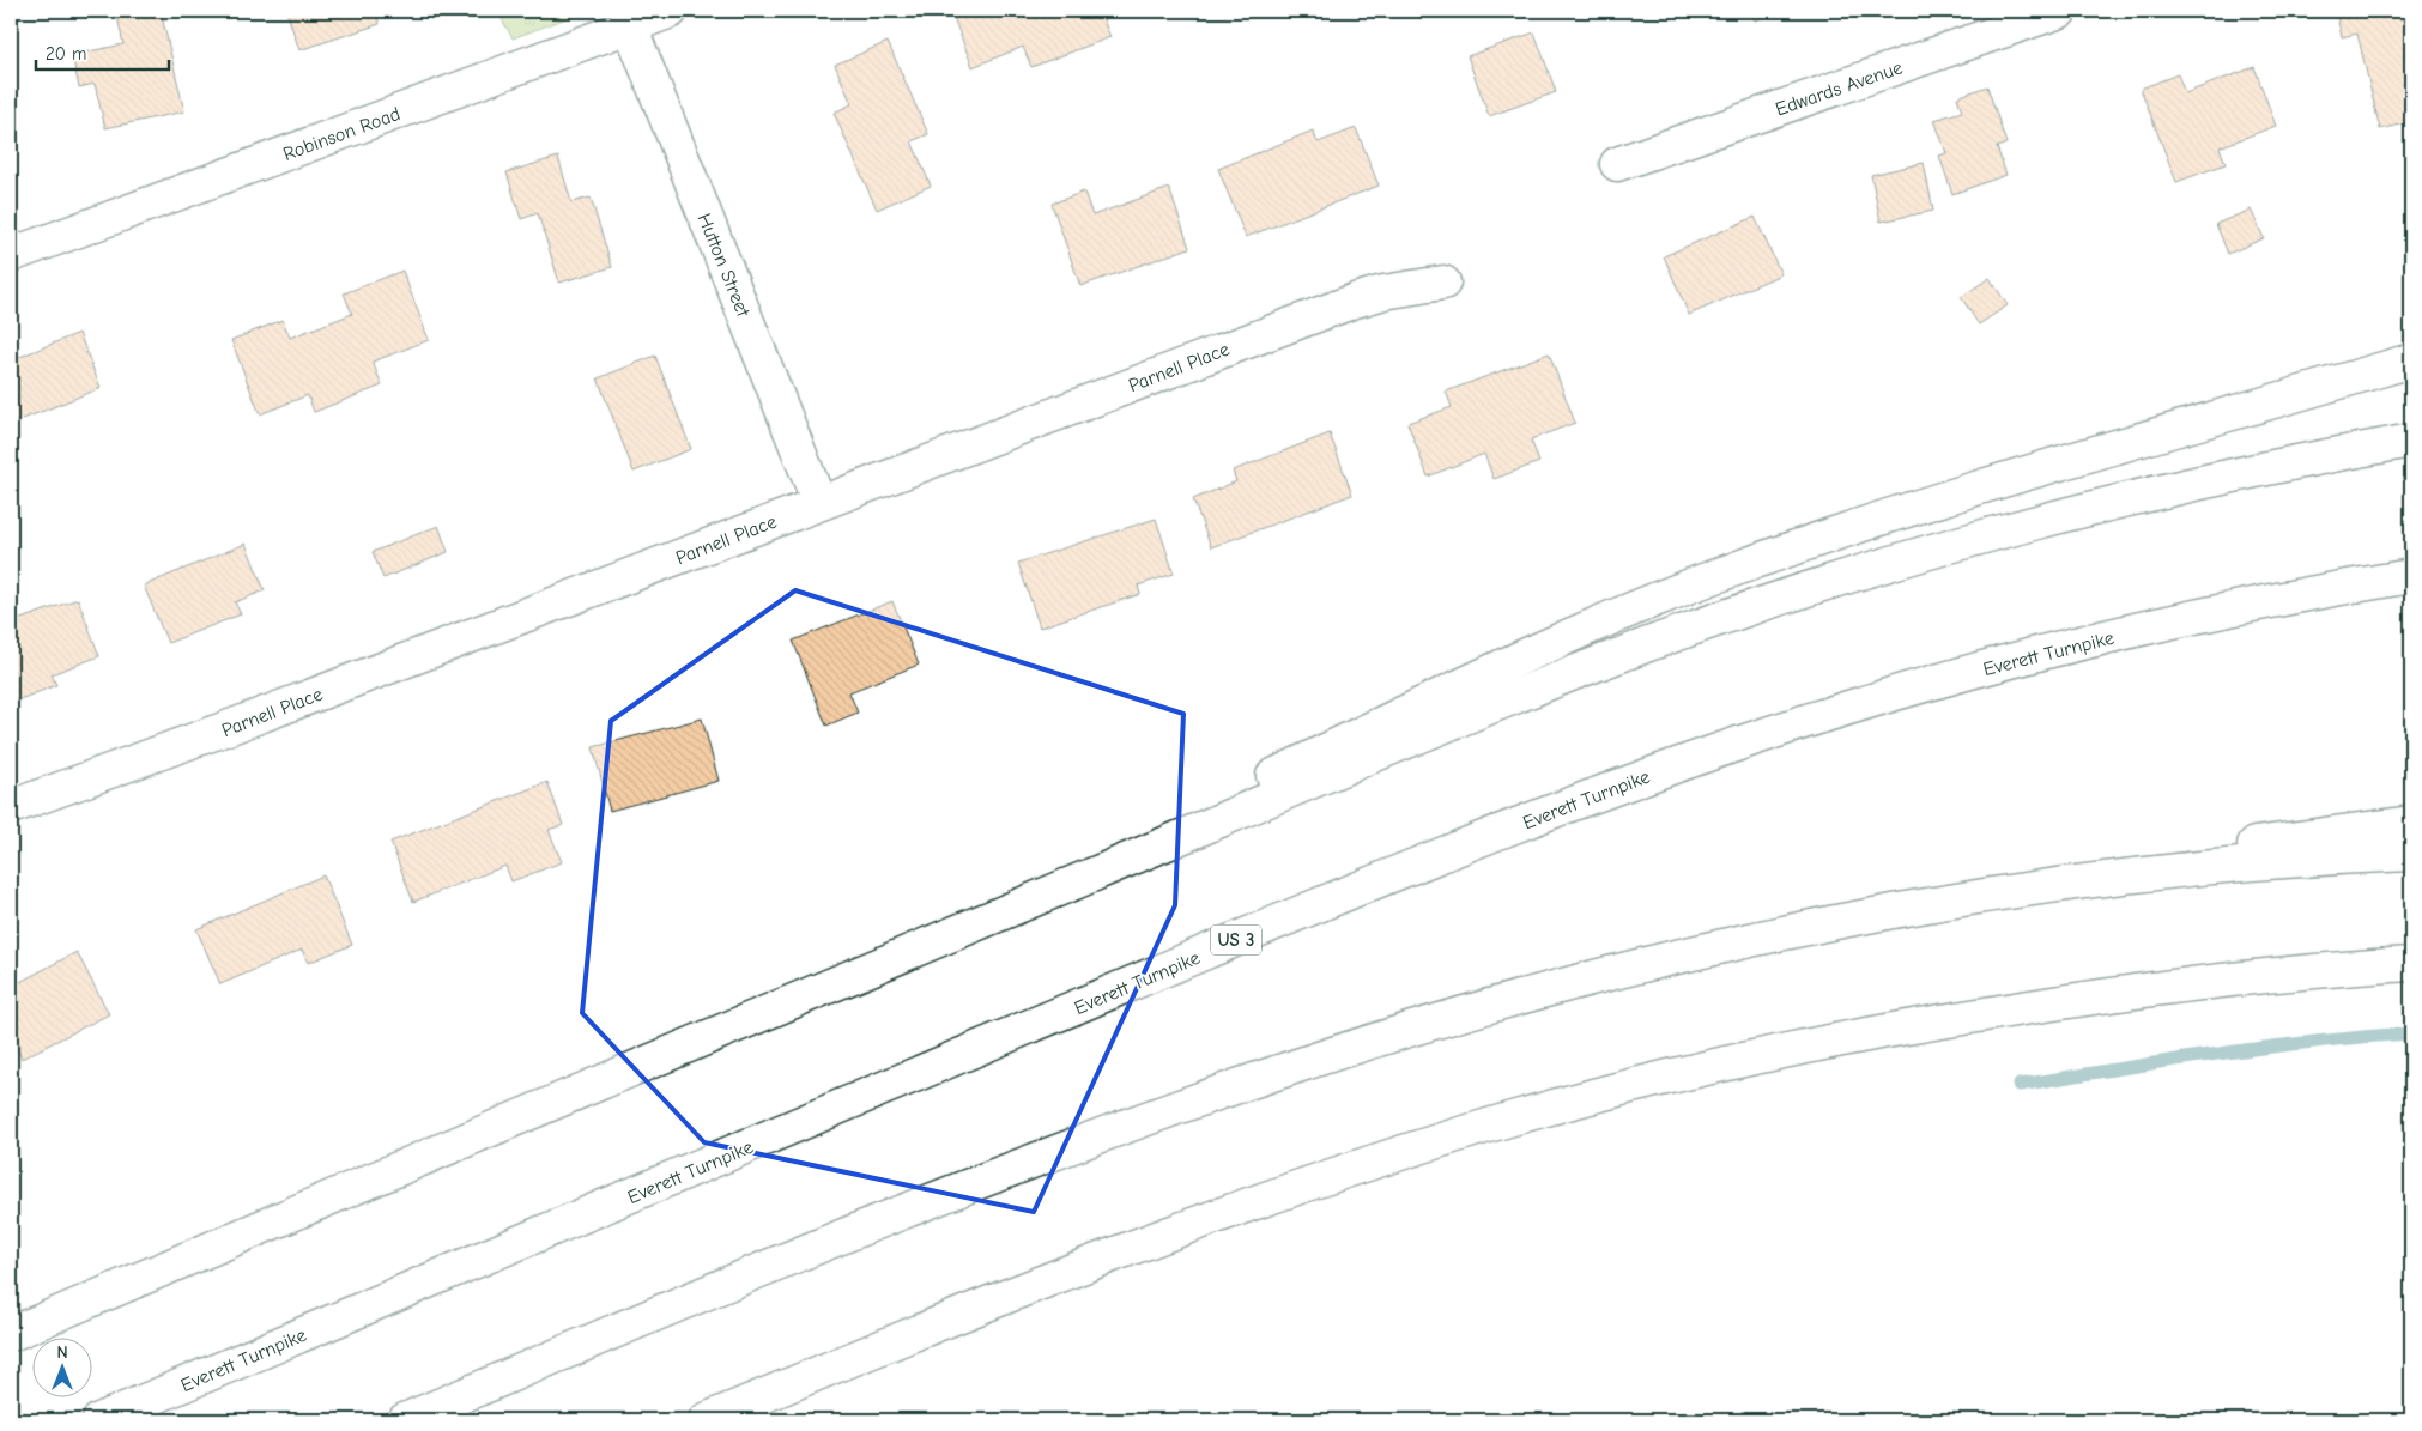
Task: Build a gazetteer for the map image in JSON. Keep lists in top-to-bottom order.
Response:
{
  "streets": {
    "main road": [
      "Edwards Avenue",
      "Robinson Road",
      "Hutton Street",
      "Parnell Place",
      "Everett Turnpike",
      "US 3"
    ]
  },
  "crossings": [
    ["Robinson Road", "Hutton Street"],
    ["Hutton Street", "Parnell Place"]
  ],
  "scale_bar": "20 m",
  "north": "top"
}
